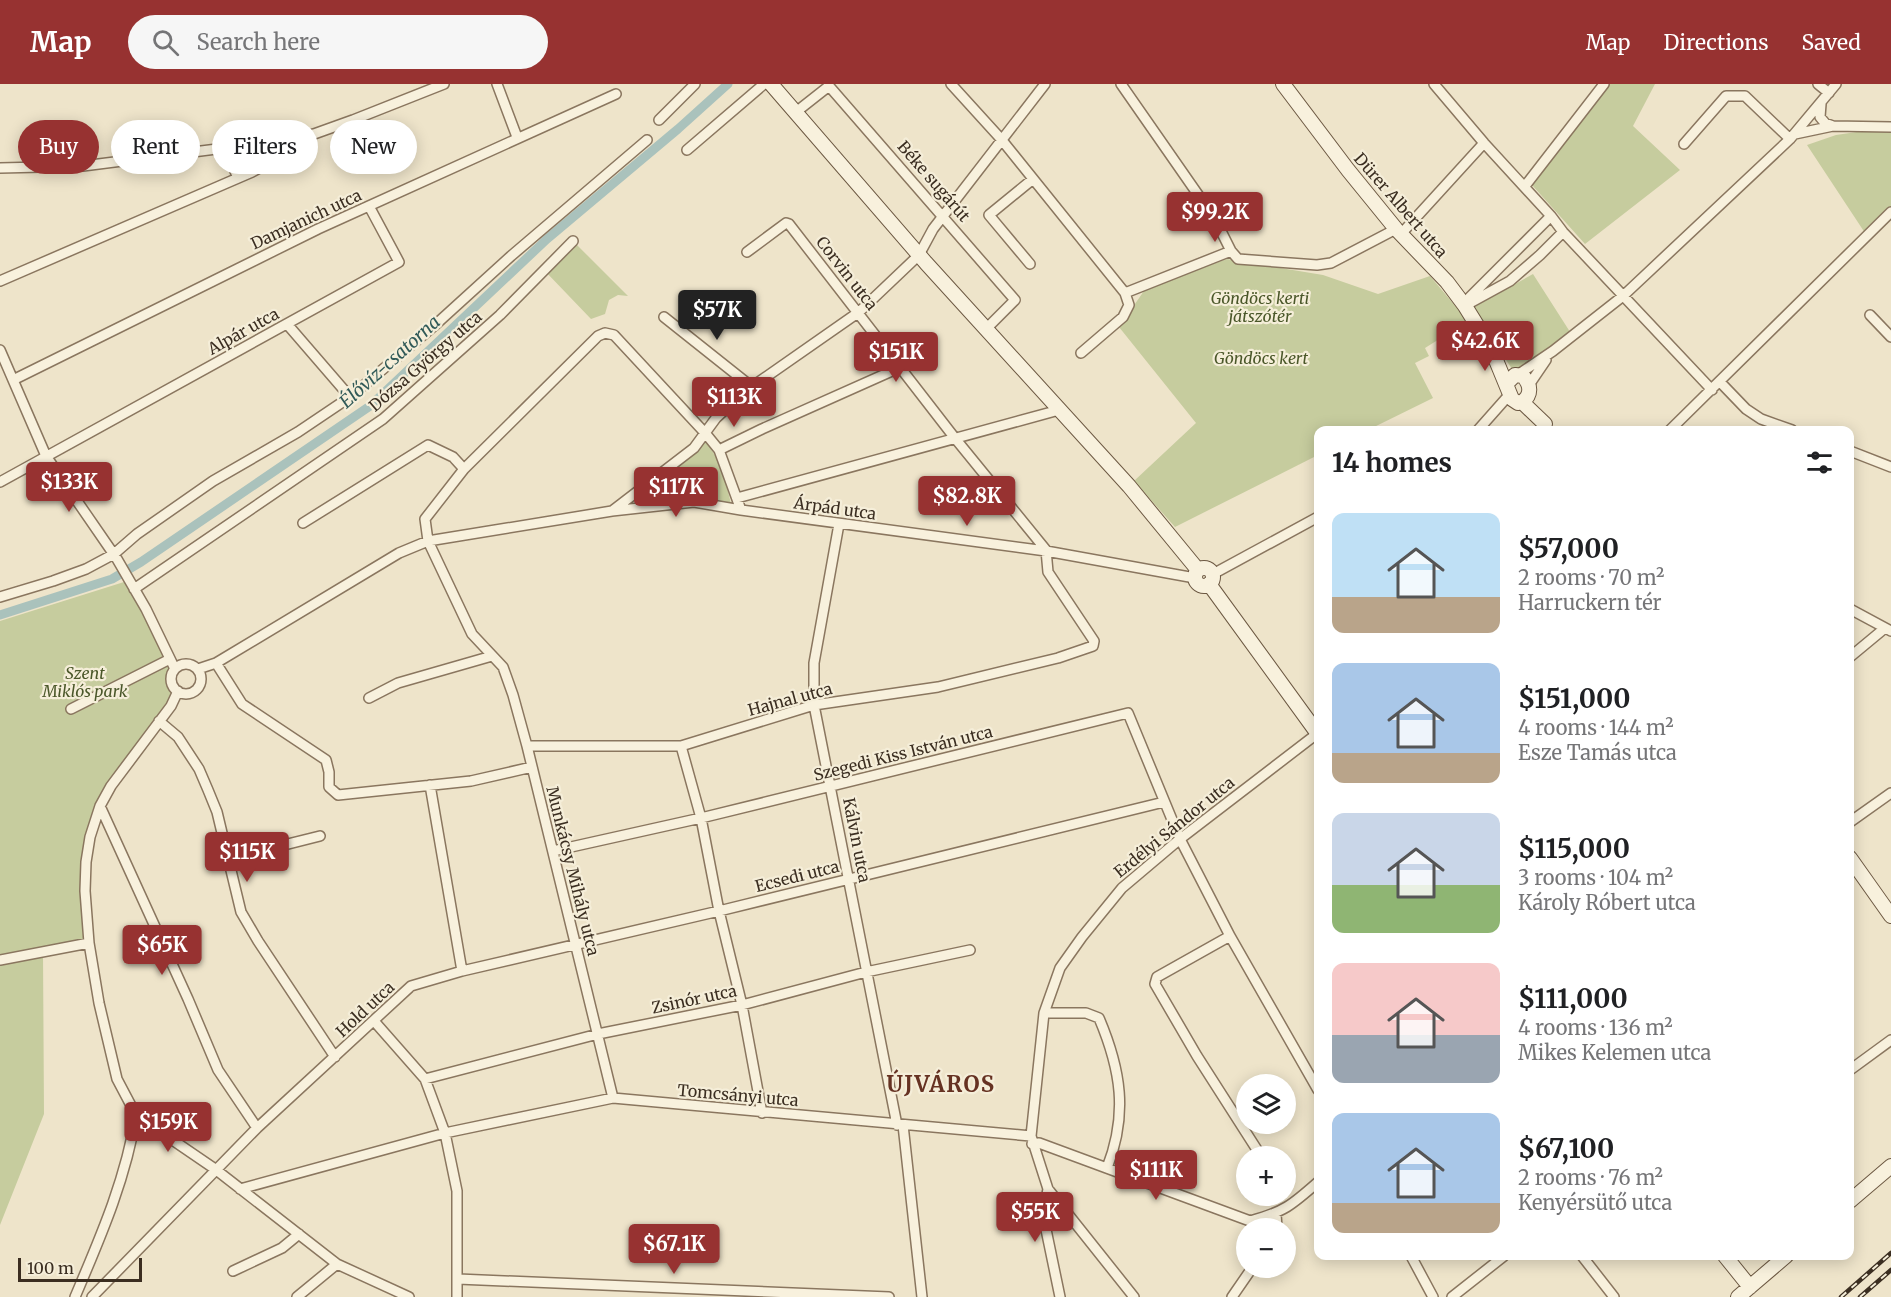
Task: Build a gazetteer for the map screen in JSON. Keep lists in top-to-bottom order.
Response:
{
  "streets": {
    "street": [
      "Béke sugárút",
      "Dürer Albert utca",
      "Damjanich utca",
      "Corvin utca",
      "Alpár utca",
      "Dózsa György utca",
      "Árpád utca",
      "Hajnal utca",
      "Szegedi Kiss István utca",
      "Erdélyi Sándor utca",
      "Kálvin utca",
      "Munkácsy Mihály utca",
      "Ecsedi utca",
      "Zsinór utca",
      "Hold utca",
      "Tomcsányi utca"
    ]
  },
  "crossings": [
    ["Damjanich utca", "Alpár utca"],
    ["Corvin utca", "Árpád utca"],
    ["Corvin utca", "Hajnal utca"],
    ["Alpár utca", "Dózsa György utca"],
    ["Árpád utca", "Hajnal utca"],
    ["Árpád utca", "Kálvin utca"],
    ["Árpád utca", "Munkácsy Mihály utca"],
    ["Hajnal utca", "Kálvin utca"],
    ["Hajnal utca", "Munkácsy Mihály utca"],
    ["Szegedi Kiss István utca", "Erdélyi Sándor utca"],
    ["Szegedi Kiss István utca", "Kálvin utca"],
    ["Szegedi Kiss István utca", "Munkácsy Mihály utca"],
    ["Szegedi Kiss István utca", "Ecsedi utca"],
    ["Erdélyi Sándor utca", "Tomcsányi utca"],
    ["Kálvin utca", "Ecsedi utca"],
    ["Kálvin utca", "Zsinór utca"],
    ["Kálvin utca", "Tomcsányi utca"],
    ["Munkácsy Mihály utca", "Ecsedi utca"],
    ["Munkácsy Mihály utca", "Zsinór utca"],
    ["Munkácsy Mihály utca", "Hold utca"],
    ["Munkácsy Mihály utca", "Tomcsányi utca"],
    ["Ecsedi utca", "Hold utca"]
  ],
  "districts": ["ÚJVÁROS"],
  "water": ["Élővíz-csatorna"],
  "parks": ["Göndöcs kerti játszótér", "Göndöcs kert", "Szent Miklós park"],
  "scale_bar": "100 m",
  "page": {
    "header": "Map",
    "search": "Search here",
    "nav": ["Map", "Directions", "Saved"],
    "chip": [
      "Buy",
      "Rent",
      "Filters",
      "New"
    ],
    "price": [
      "$99.2K",
      "$57K",
      "$42.6K",
      "$151K",
      "$113K",
      "$133K",
      "$117K",
      "$82.8K",
      "$115K",
      "$65K",
      "$159K",
      "$111K",
      "$55K",
      "$67.1K"
    ],
    "heading": "14 homes",
    "list": [
      {
        "name": "$57,000",
        "note": "2 rooms · 70 m² · Harruckern tér"
      },
      {
        "name": "$151,000",
        "note": "4 rooms · 144 m² · Esze Tamás utca"
      },
      {
        "name": "$115,000",
        "note": "3 rooms · 104 m² · Károly Róbert utca"
      },
      {
        "name": "$111,000",
        "note": "4 rooms · 136 m² · Mikes Kelemen utca"
      },
      {
        "name": "$67,100",
        "note": "2 rooms · 76 m² · Kenyérsütő utca"
      }
    ],
    "map_buttons": ["+", "−"],
    "scale": "100 m"
  }
}
